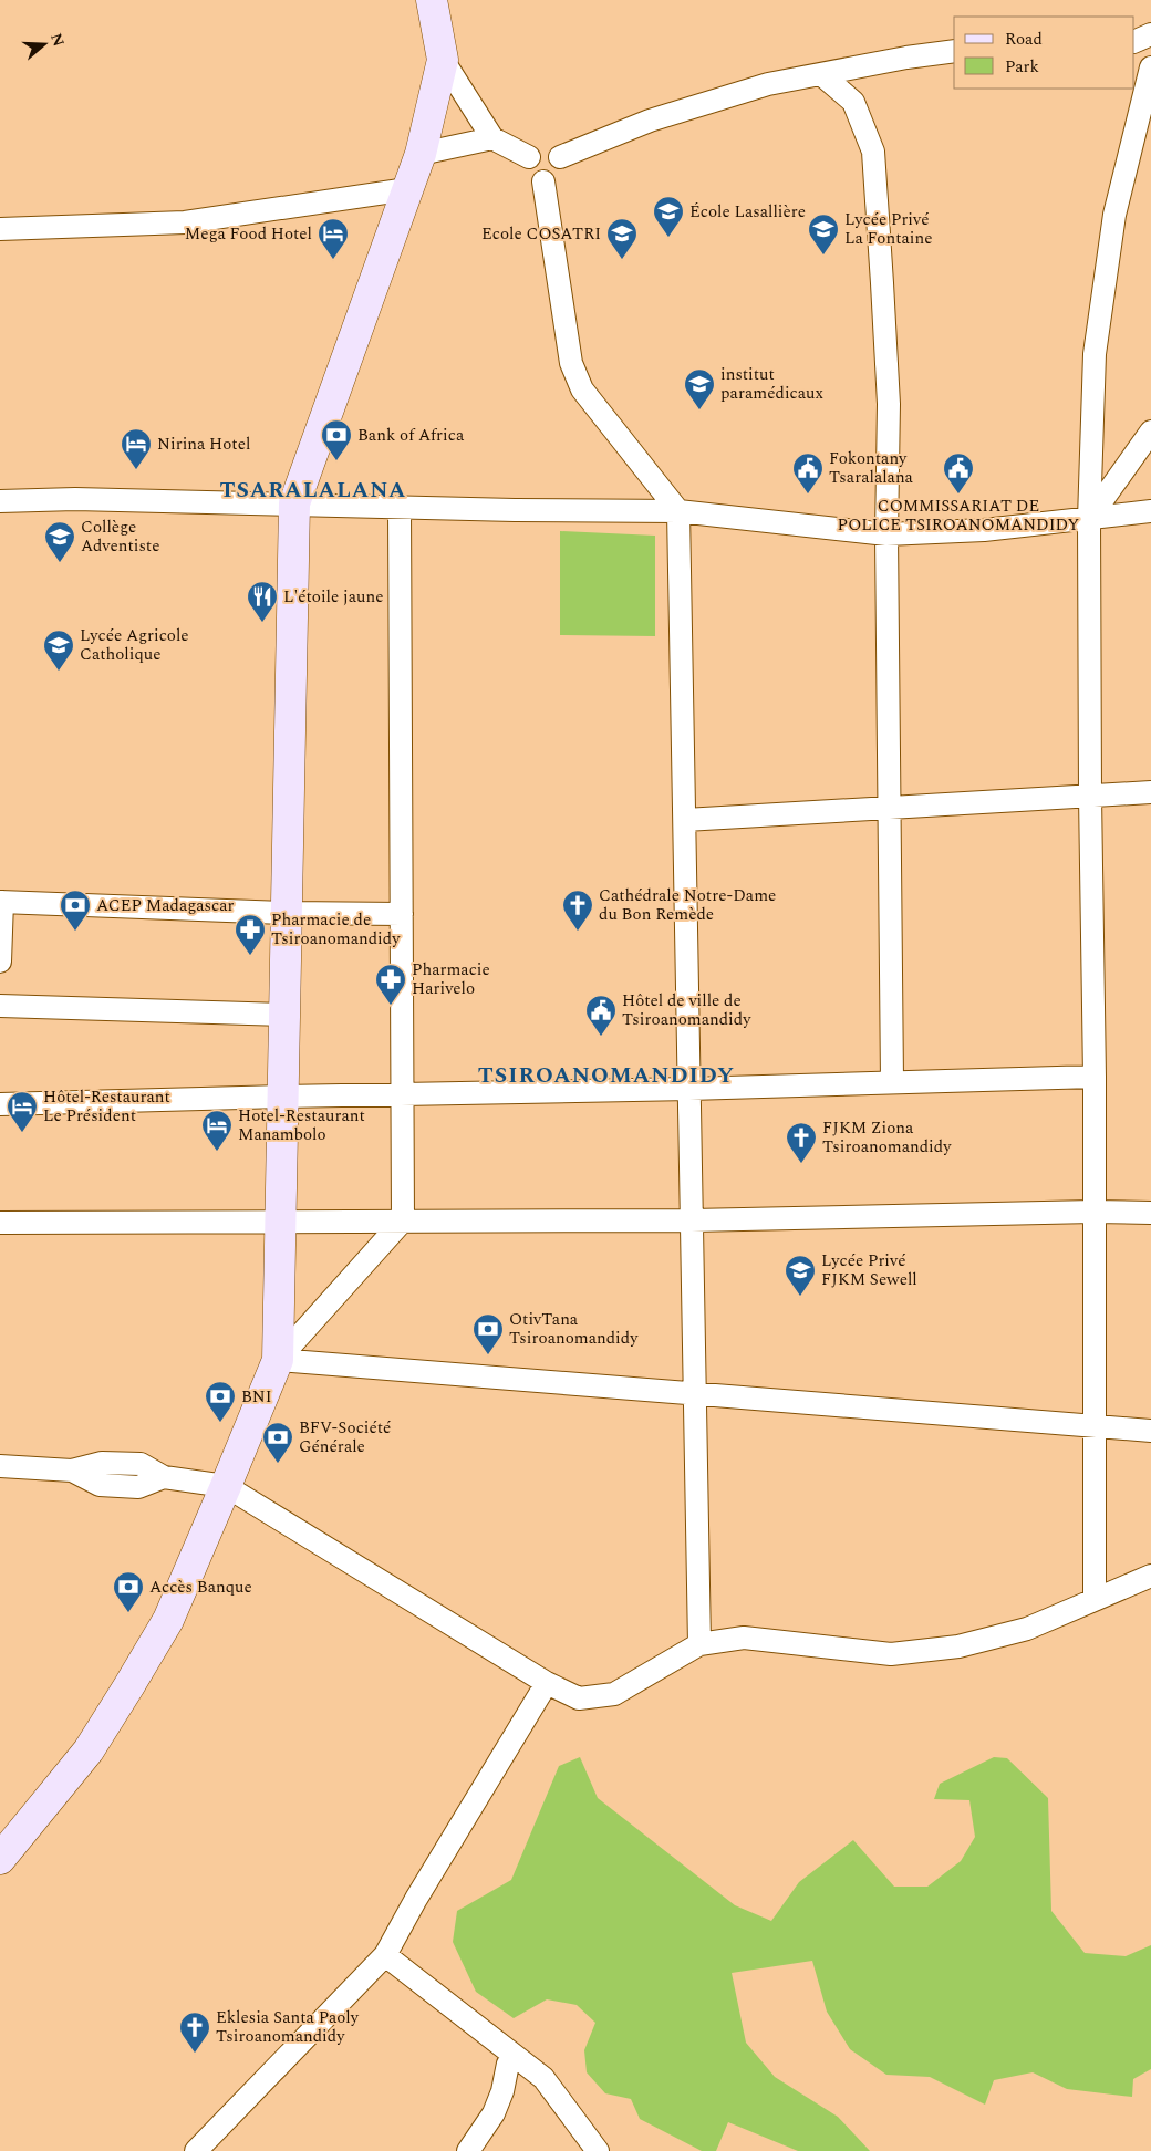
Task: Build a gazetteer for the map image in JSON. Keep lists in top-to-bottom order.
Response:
{
  "districts": ["TSARALALANA", "TSIROANOMANDIDY"],
  "places": {
    "school or university": [
      "École Lasallière",
      "Lycée Privé La Fontaine",
      "Ecole COSATRI",
      "institut paramédicaux",
      "Collège Adventiste",
      "Lycée Agricole Catholique",
      "Lycée Privé FJKM Sewell"
    ],
    "hotel": [
      "Mega Food Hotel",
      "Nirina Hotel",
      "Hôtel-Restaurant Le Président",
      "Hotel-Restaurant Manambolo"
    ],
    "bank": [
      "Bank of Africa",
      "ACEP Madagascar",
      "OtivTana Tsiroanomandidy",
      "BNI",
      "BFV-Société Générale",
      "Accès Banque"
    ],
    "public building": ["Fokontany Tsaralalana", "COMMISSARIAT DE POLICE TSIROANOMANDIDY", "Hôtel de ville de Tsiroanomandidy"],
    "restaurant": ["L'étoile jaune"],
    "church": ["Cathédrale Notre-Dame du Bon Remède", "FJKM Ziona Tsiroanomandidy", "Eklesia Santa Paoly Tsiroanomandidy"],
    "pharmacy": ["Pharmacie de Tsiroanomandidy", "Pharmacie Harivelo"]
  },
  "legend": ["Road", "Park"],
  "north": "right"
}
